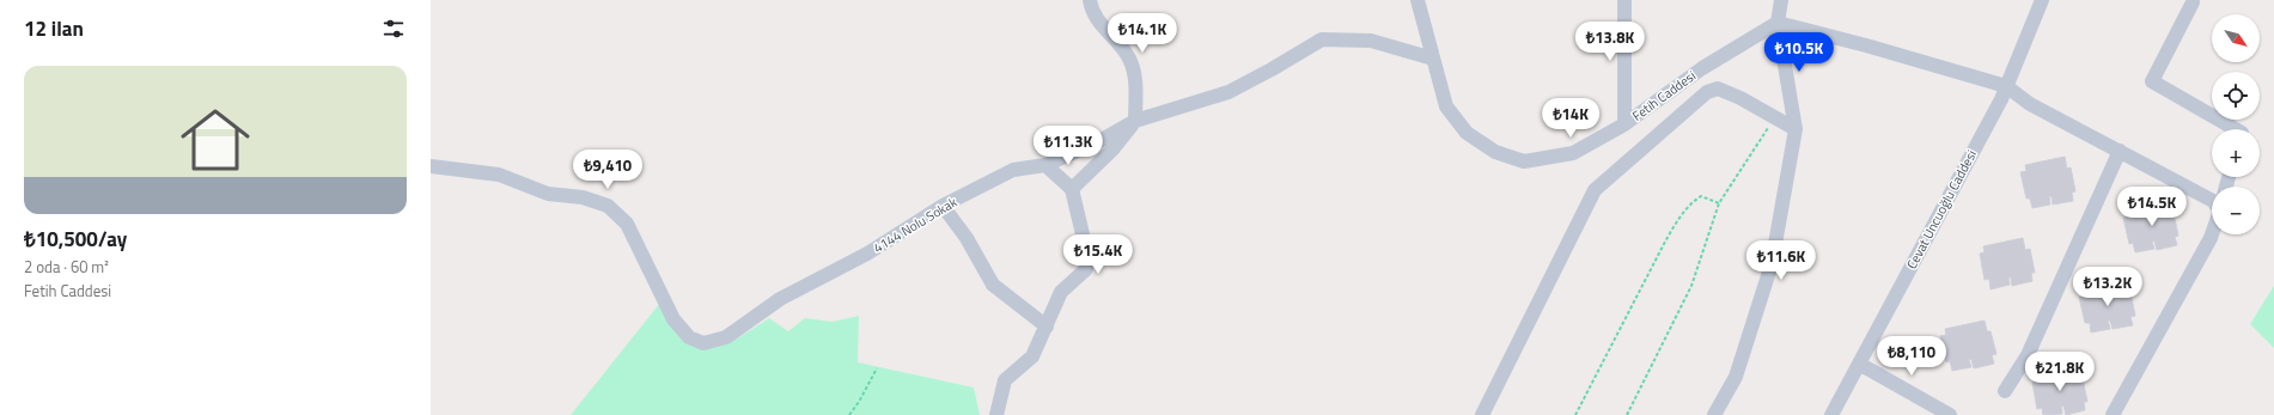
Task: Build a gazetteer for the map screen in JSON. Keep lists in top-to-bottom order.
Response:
{
  "streets": {
    "street": ["Fetih Caddesi", "Cevat Uncuoğlu Caddesi", "4144 Nolu Sokak"]
  },
  "crossings": [
    ["Fetih Caddesi", "4144 Nolu Sokak"]
  ],
  "north": "bottom right",
  "page": {
    "heading": "12 ilan",
    "price": [
      "₺14.1K",
      "₺13.8K",
      "₺10.5K",
      "₺14K",
      "₺11.3K",
      "₺9,410",
      "₺14.5K",
      "₺15.4K",
      "₺11.6K",
      "₺13.2K",
      "₺8,110",
      "₺21.8K"
    ],
    "map_buttons": ["+", "−"],
    "list": [
      {
        "name": "₺10,500/ay",
        "note": "2 oda · 60 m² · Fetih Caddesi"
      }
    ]
  }
}
